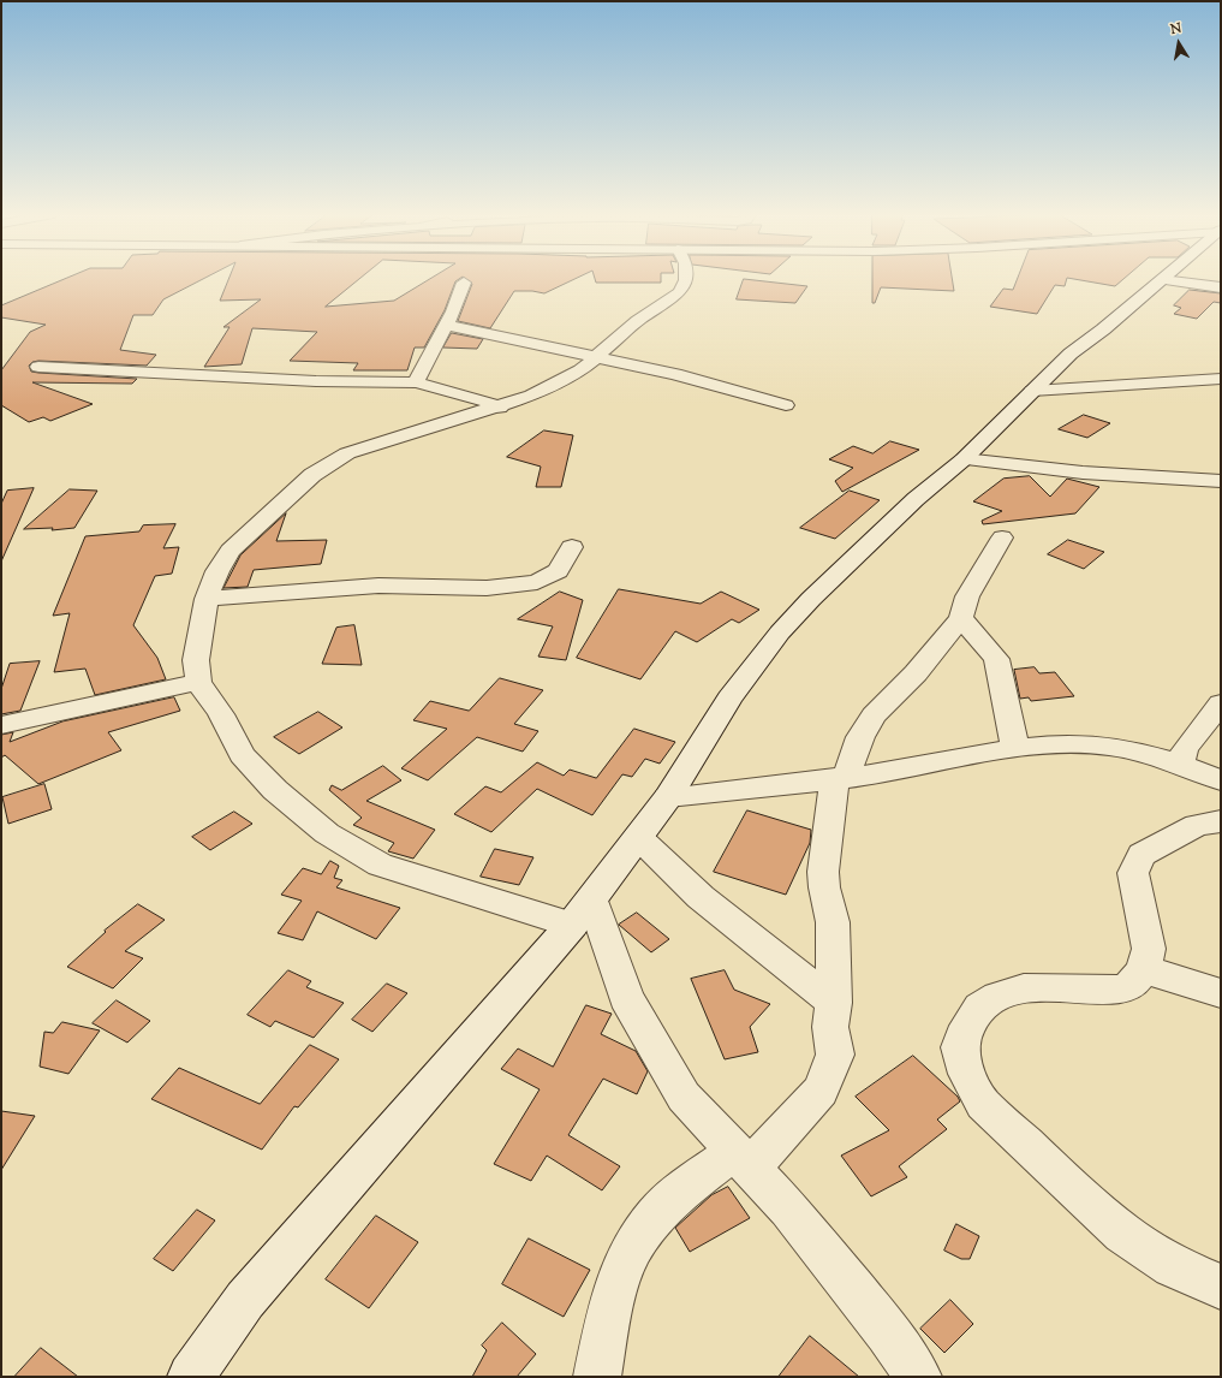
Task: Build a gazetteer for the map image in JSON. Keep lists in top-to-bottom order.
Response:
{
  "north": "top"
}
